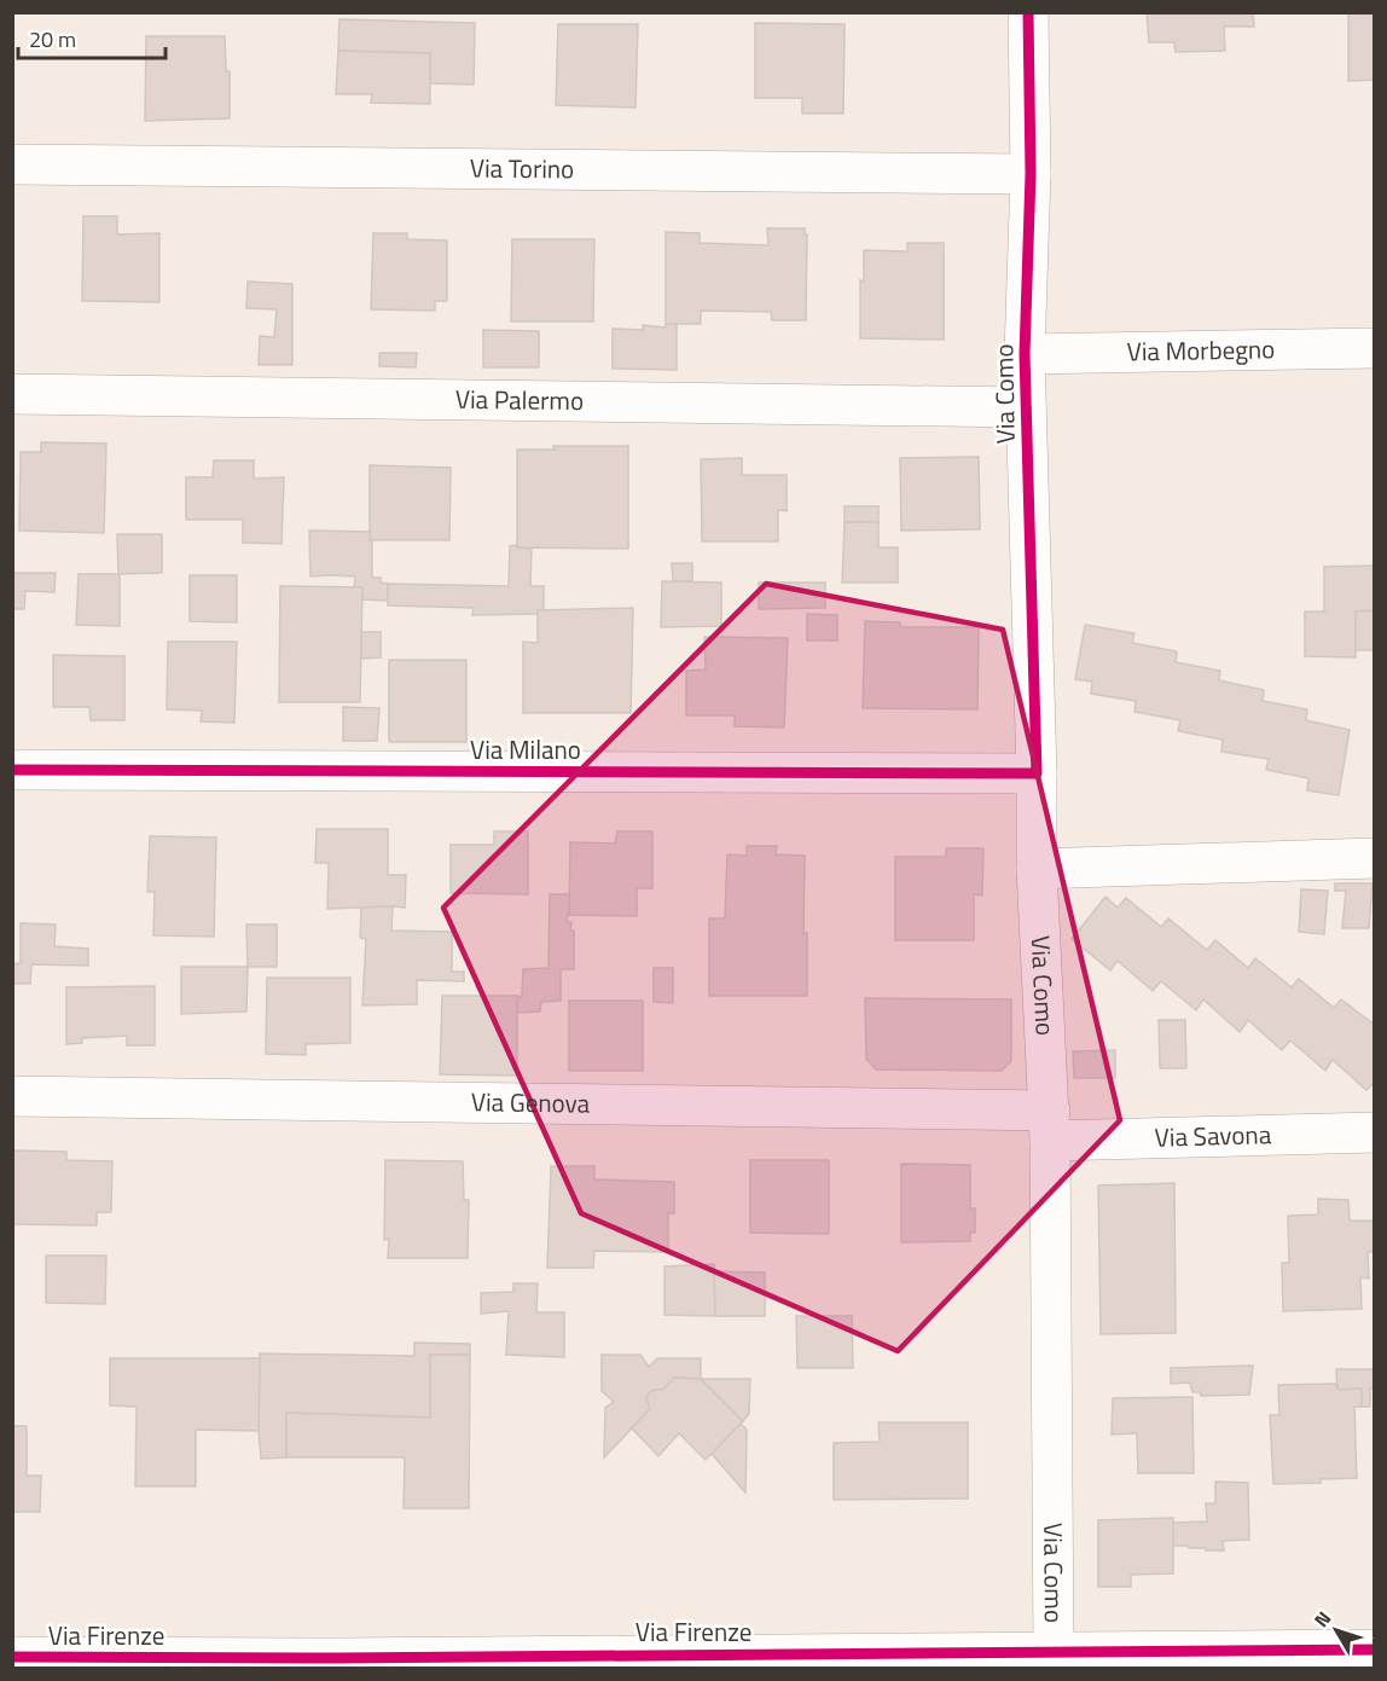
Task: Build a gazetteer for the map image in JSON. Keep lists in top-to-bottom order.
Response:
{
  "streets": {
    "street": [
      "Via Torino",
      "Via Morbegno",
      "Via Como",
      "Via Palermo",
      "Via Milano",
      "Via Genova",
      "Via Savona",
      "Via Firenze"
    ]
  },
  "crossings": [
    ["Via Torino", "Via Como"],
    ["Via Morbegno", "Via Como"],
    ["Via Como", "Via Palermo"],
    ["Via Como", "Via Milano"],
    ["Via Como", "Via Genova"],
    ["Via Como", "Via Savona"],
    ["Via Como", "Via Firenze"],
    ["Via Genova", "Via Savona"]
  ],
  "scale_bar": "20 m",
  "north": "top left"
}
